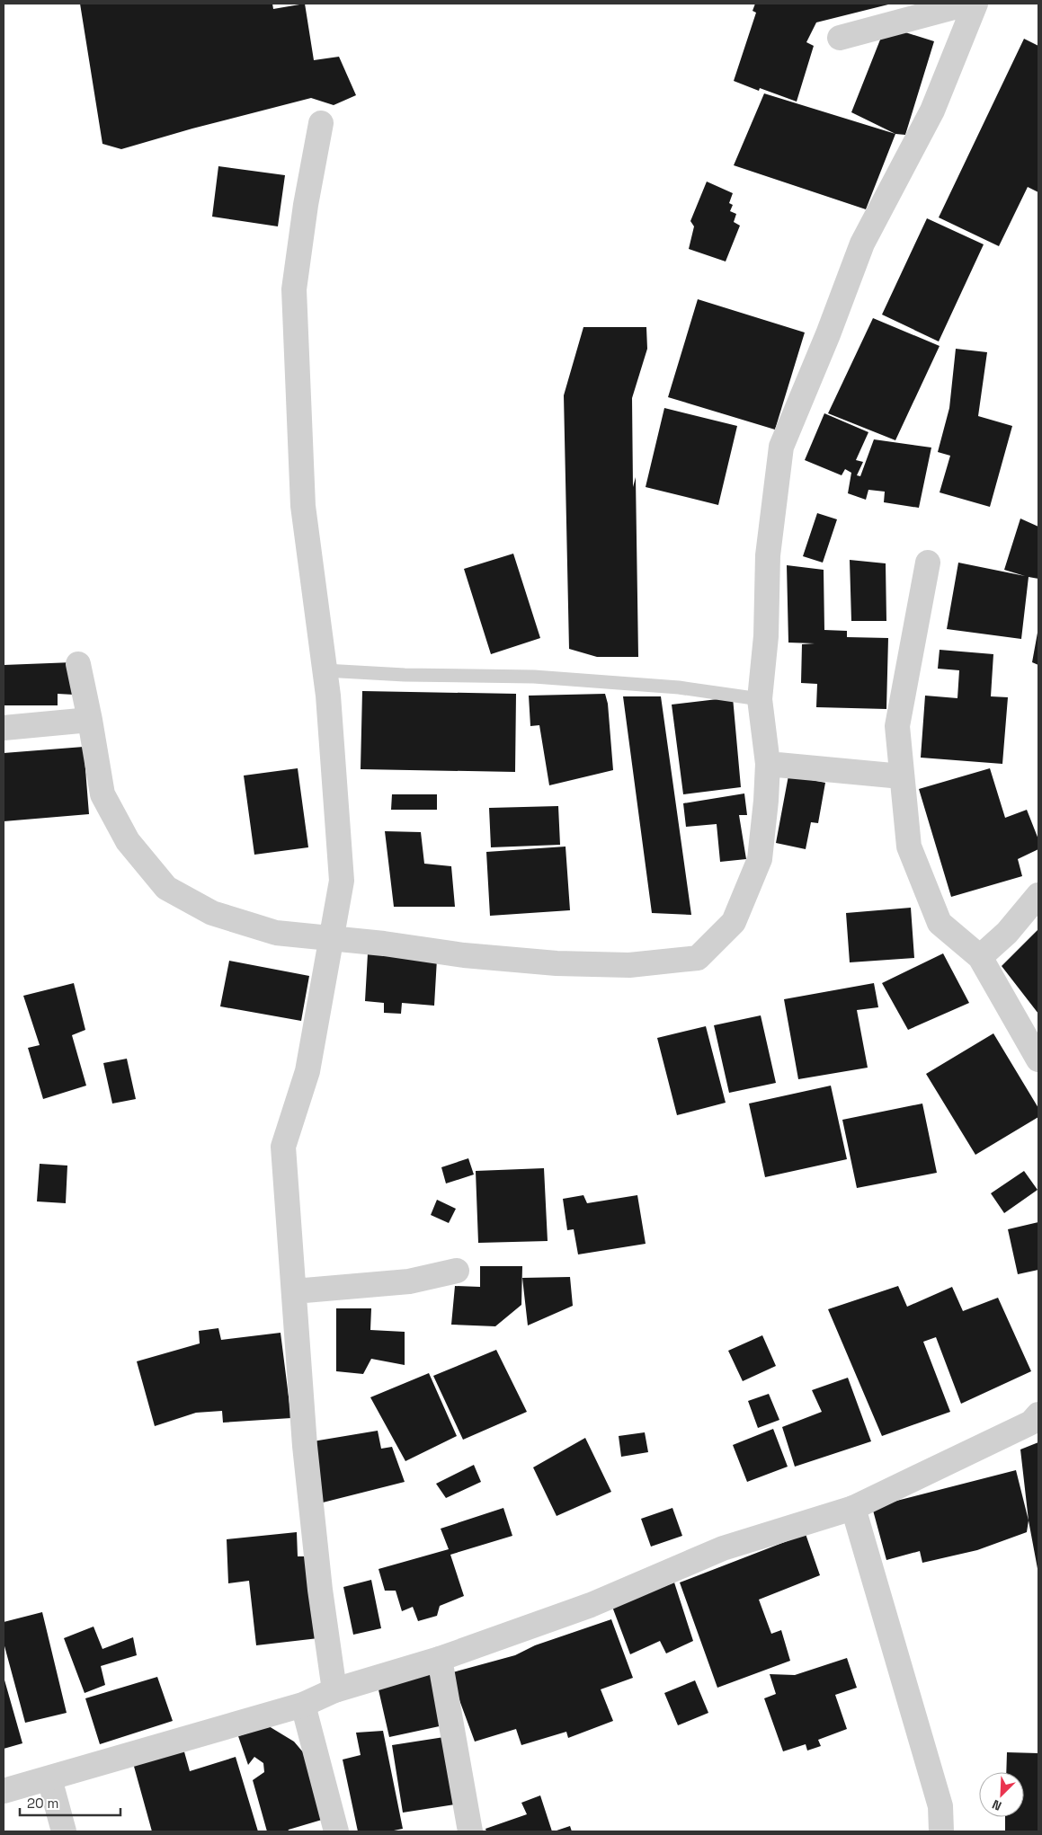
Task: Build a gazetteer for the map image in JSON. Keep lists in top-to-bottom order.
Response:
{
  "scale_bar": "20 m",
  "north": "bottom left"
}
